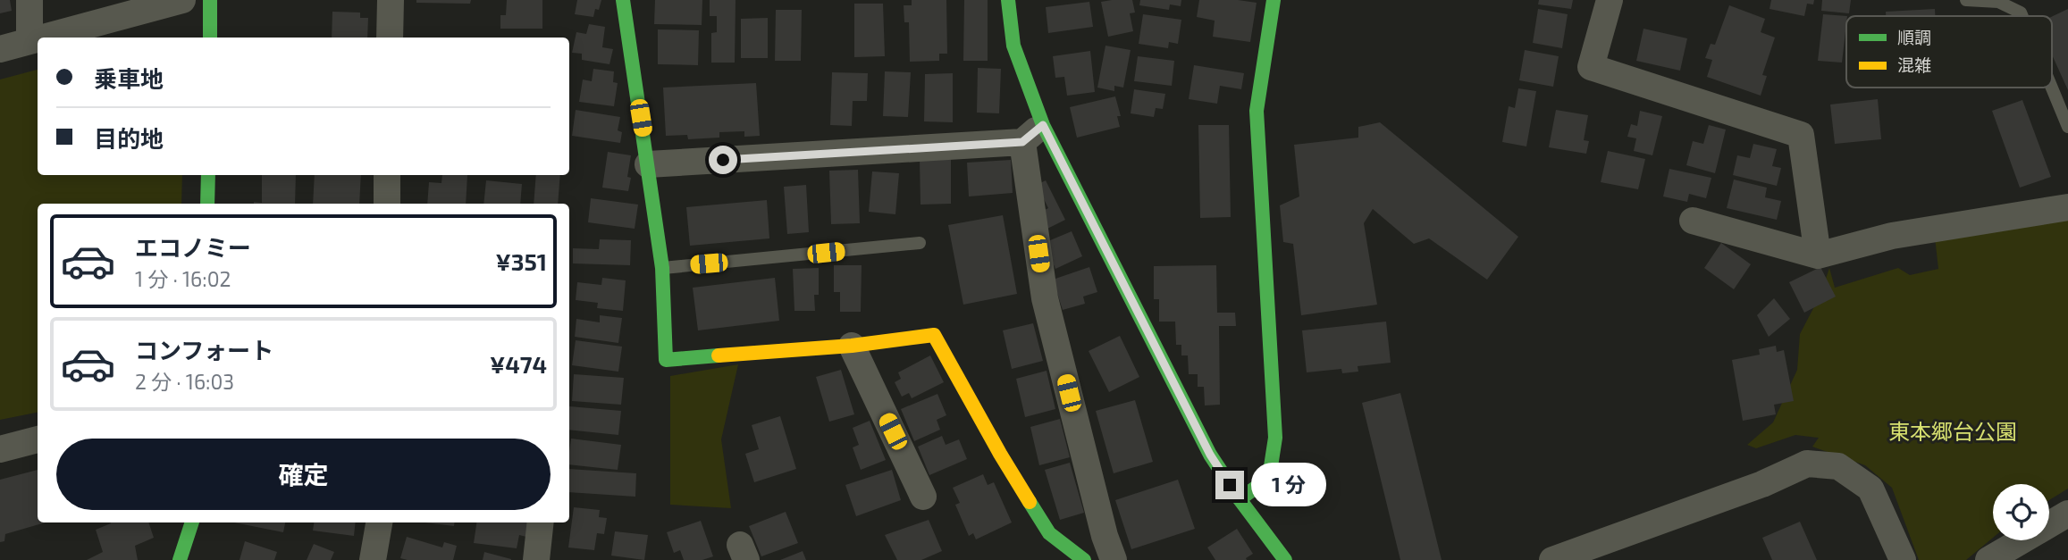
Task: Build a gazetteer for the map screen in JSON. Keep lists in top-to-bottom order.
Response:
{
  "parks": ["東本郷台公園"],
  "legend": ["順調", "混雑"],
  "page": {
    "banner": ["乗車地", "目的地"],
    "list": [
      {
        "name": "エコノミー",
        "note": "1 分 · 16:02",
        "value": "¥351"
      },
      {
        "name": "コンフォート",
        "note": "2 分 · 16:03",
        "value": "¥474"
      }
    ],
    "buttons": "確定",
    "bubble": "1 分"
  }
}
